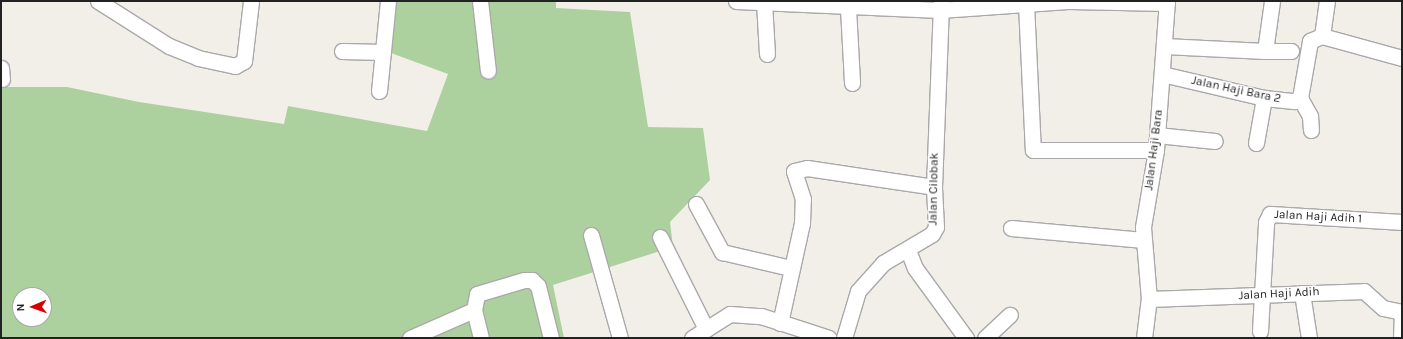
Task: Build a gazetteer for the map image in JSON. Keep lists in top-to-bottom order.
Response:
{
  "streets": {
    "street": [
      "Jalan Haji Bara 2",
      "Jalan Haji Bara",
      "Jalan Cilobak",
      "Jalan Haji Adih 1",
      "Jalan Haji Adih"
    ]
  },
  "crossings": [
    ["Jalan Haji Bara 2", "Jalan Haji Bara"],
    ["Jalan Haji Bara", "Jalan Haji Adih"],
    ["Jalan Haji Adih 1", "Jalan Haji Adih"]
  ],
  "north": "left"
}
